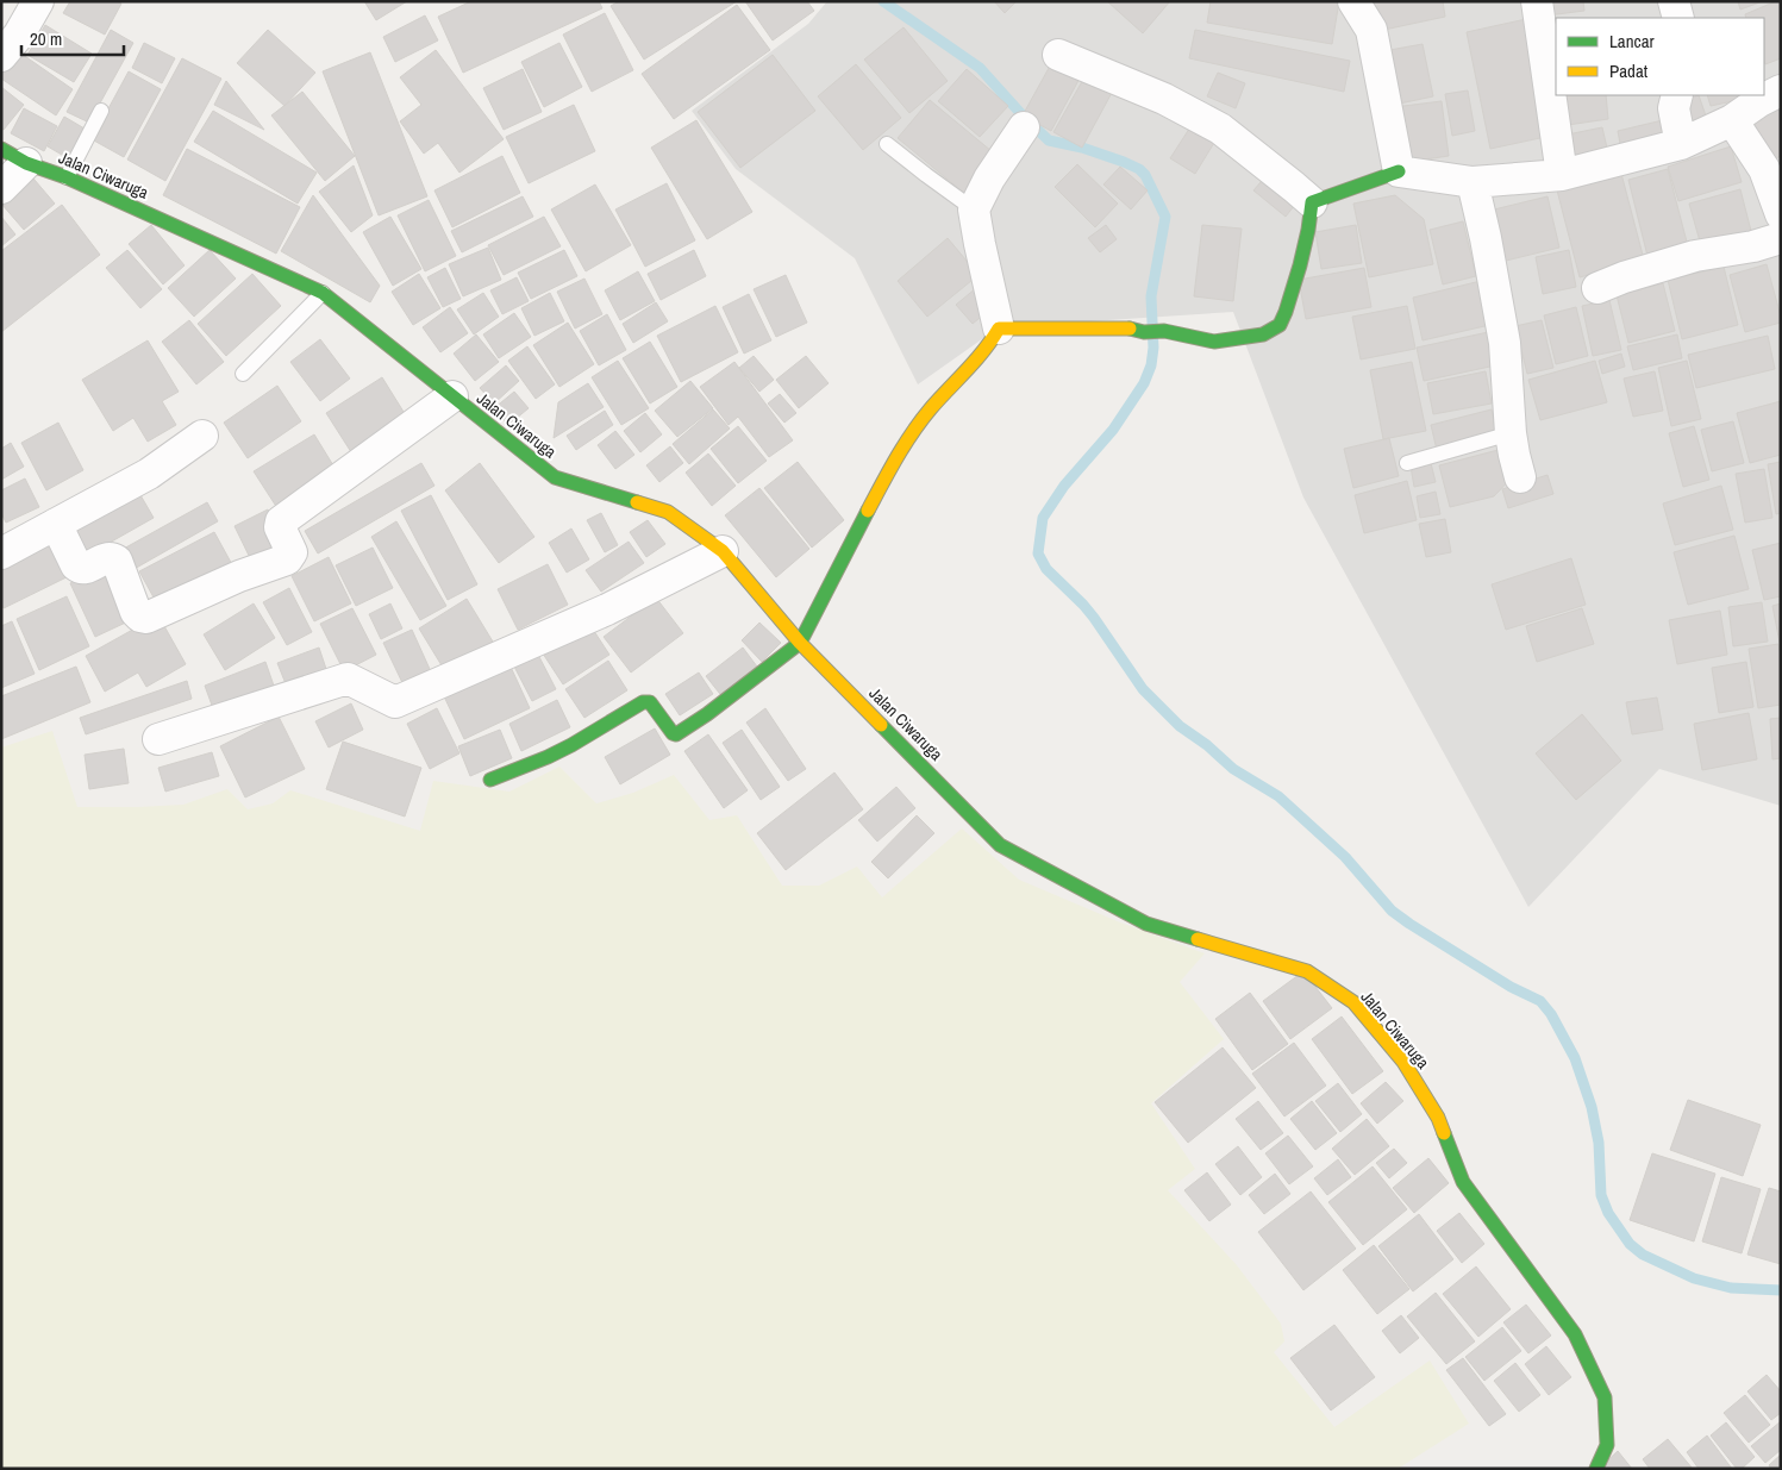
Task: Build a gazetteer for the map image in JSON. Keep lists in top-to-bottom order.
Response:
{
  "streets": {
    "street": ["Jalan Ciwaruga"]
  },
  "legend": ["Lancar", "Padat"],
  "scale_bar": "20 m"
}
